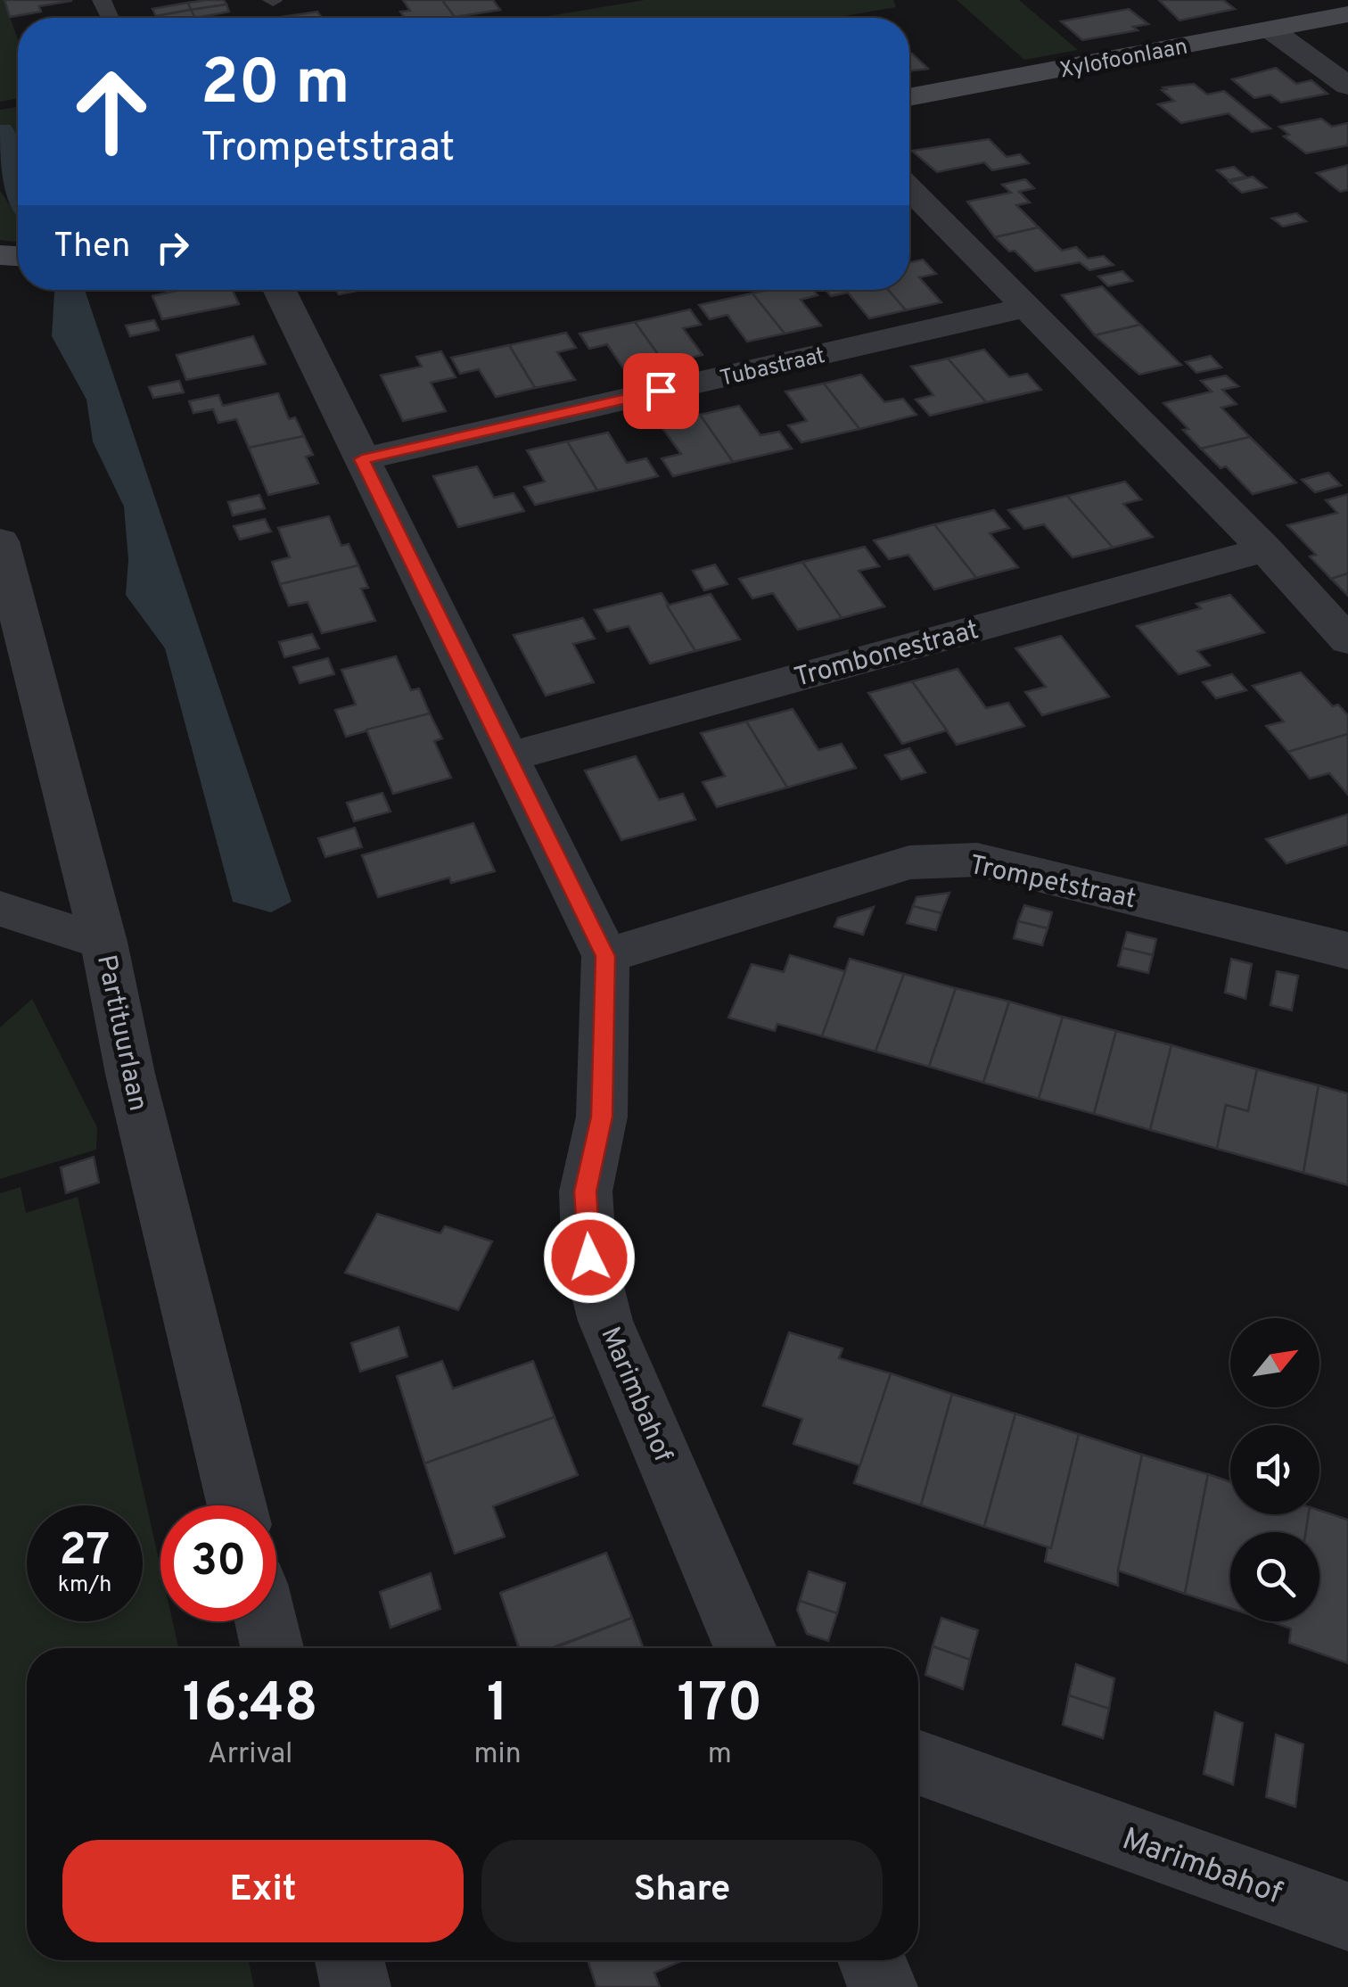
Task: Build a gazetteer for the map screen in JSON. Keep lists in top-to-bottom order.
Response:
{
  "streets": {
    "street": [
      "Xylofoonlaan",
      "Tubastraat",
      "Trombonestraat",
      "Trompetstraat",
      "Partituurlaan",
      "Marimbahof"
    ]
  },
  "crossings": [
    ["Trompetstraat", "Marimbahof"]
  ],
  "north": "top right",
  "page": {
    "turn": ["20 m", "Trompetstraat"],
    "then": "Then",
    "speed": "27 km/h",
    "limit": "30",
    "eta": [
      "16:48",
      "Arrival",
      "1",
      "min",
      "170",
      "m"
    ],
    "buttons": ["Exit", "Share"]
  }
}
